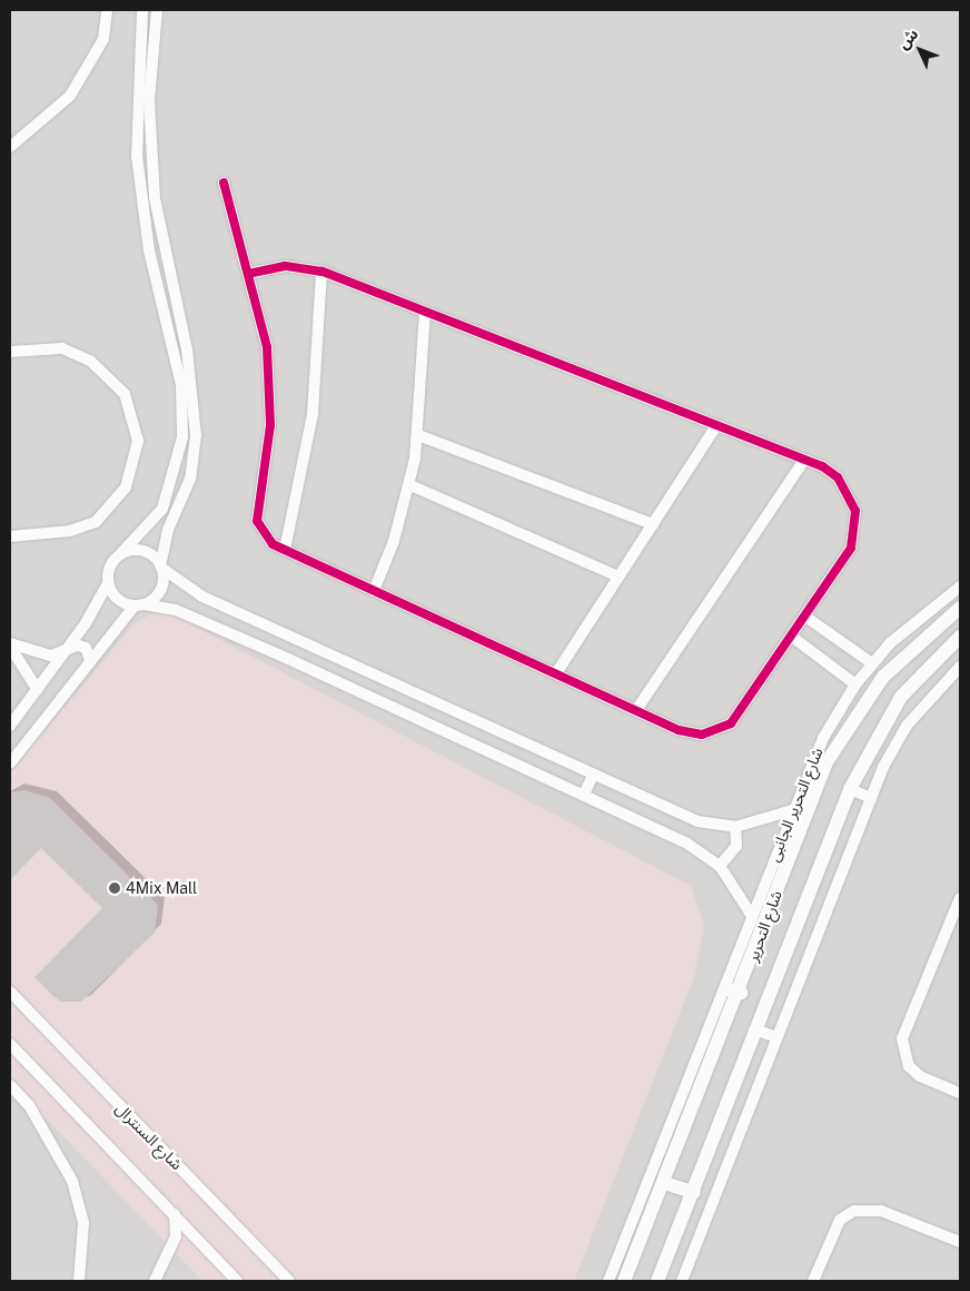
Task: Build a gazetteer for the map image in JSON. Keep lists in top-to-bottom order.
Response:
{
  "streets": {
    "street": ["شارع التحرير الجانبى", "شارع التحرير", "شارع السنترال"]
  },
  "crossings": [
    ["شارع التحرير الجانبى", "شارع التحرير"]
  ],
  "places": ["4Mix Mall"],
  "north": "top left"
}
